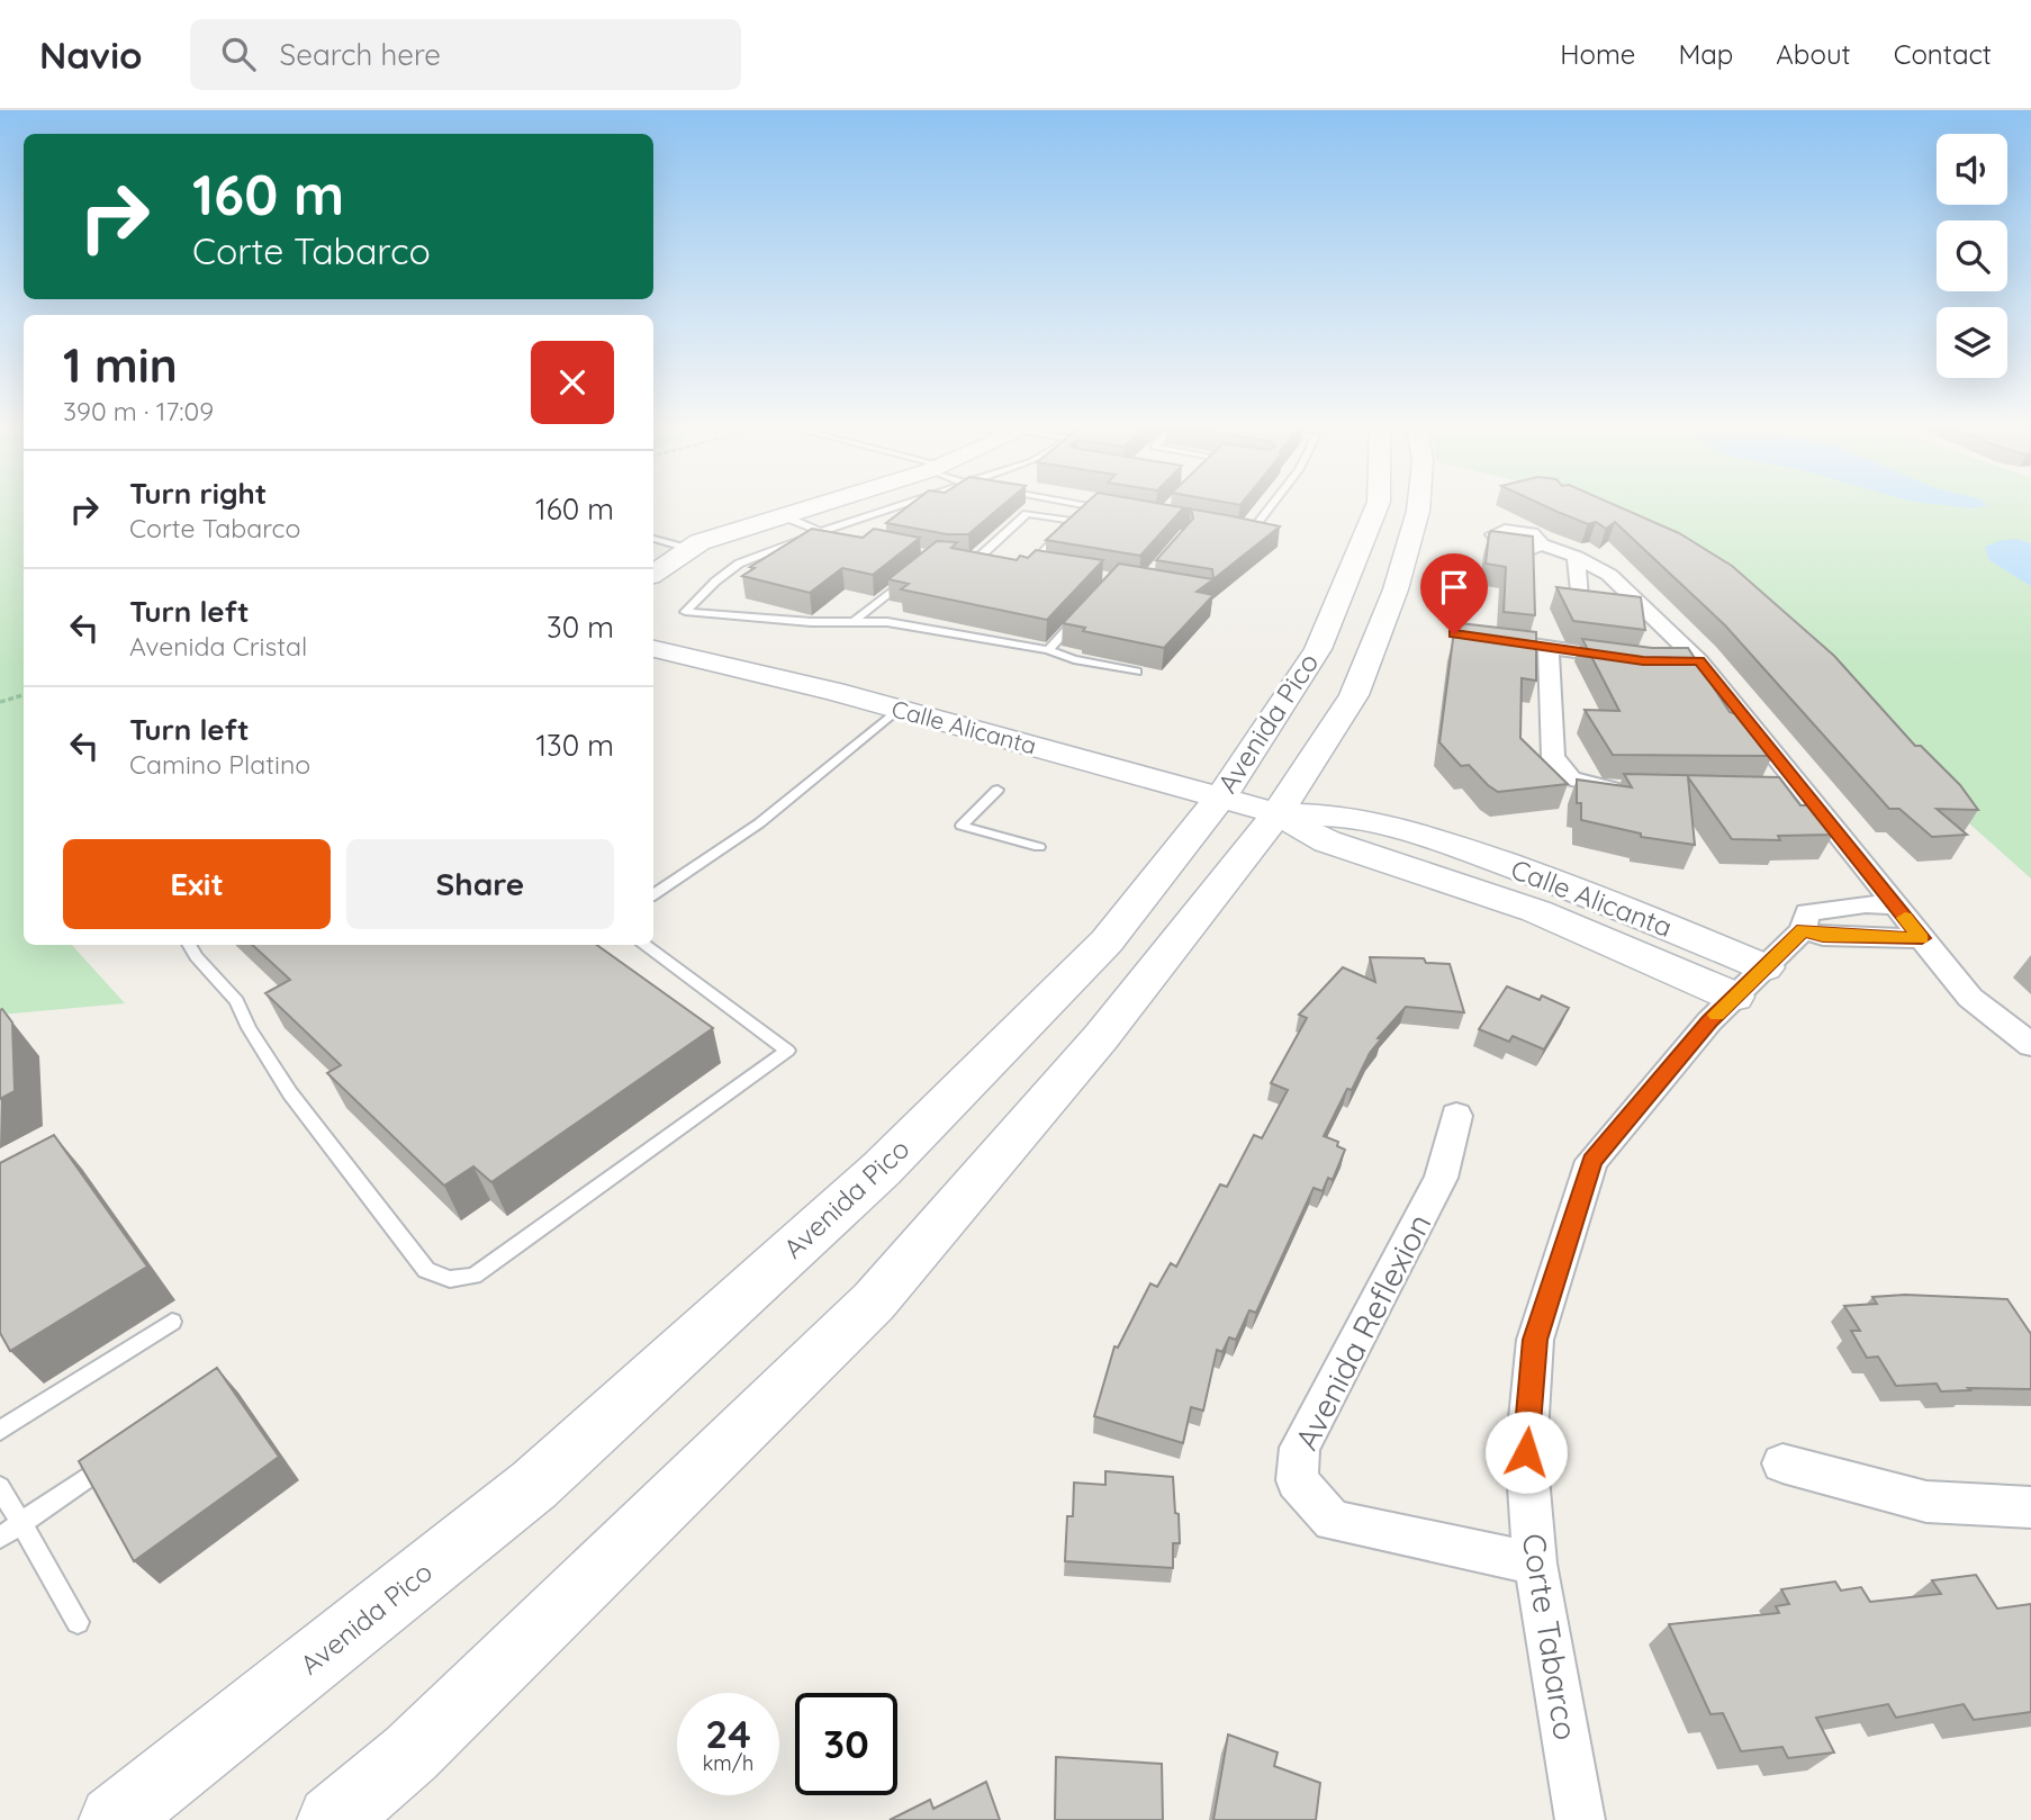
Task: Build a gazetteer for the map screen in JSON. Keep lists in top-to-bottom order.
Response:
{
  "streets": {
    "main road": ["Avenida Pico", "Calle Alicanta"],
    "street": ["Avenida Reflexion", "Corte Tabarco"]
  },
  "crossings": [
    ["Avenida Pico", "Calle Alicanta"],
    ["Calle Alicanta", "Corte Tabarco"],
    ["Avenida Reflexion", "Corte Tabarco"]
  ],
  "page": {
    "header": "Navio",
    "search": "Search here",
    "nav": [
      "Home",
      "Map",
      "About",
      "Contact"
    ],
    "turn": ["160 m", "Corte Tabarco"],
    "heading": ["1 min", "390 m · 17:09"],
    "list": [
      {
        "name": "Turn right",
        "note": "Corte Tabarco",
        "value": "160 m"
      },
      {
        "name": "Turn left",
        "note": "Avenida Cristal",
        "value": "30 m"
      },
      {
        "name": "Turn left",
        "note": "Camino Platino",
        "value": "130 m"
      }
    ],
    "buttons": ["Exit", "Share"],
    "speed": "24 km/h",
    "limit": "30"
  }
}
